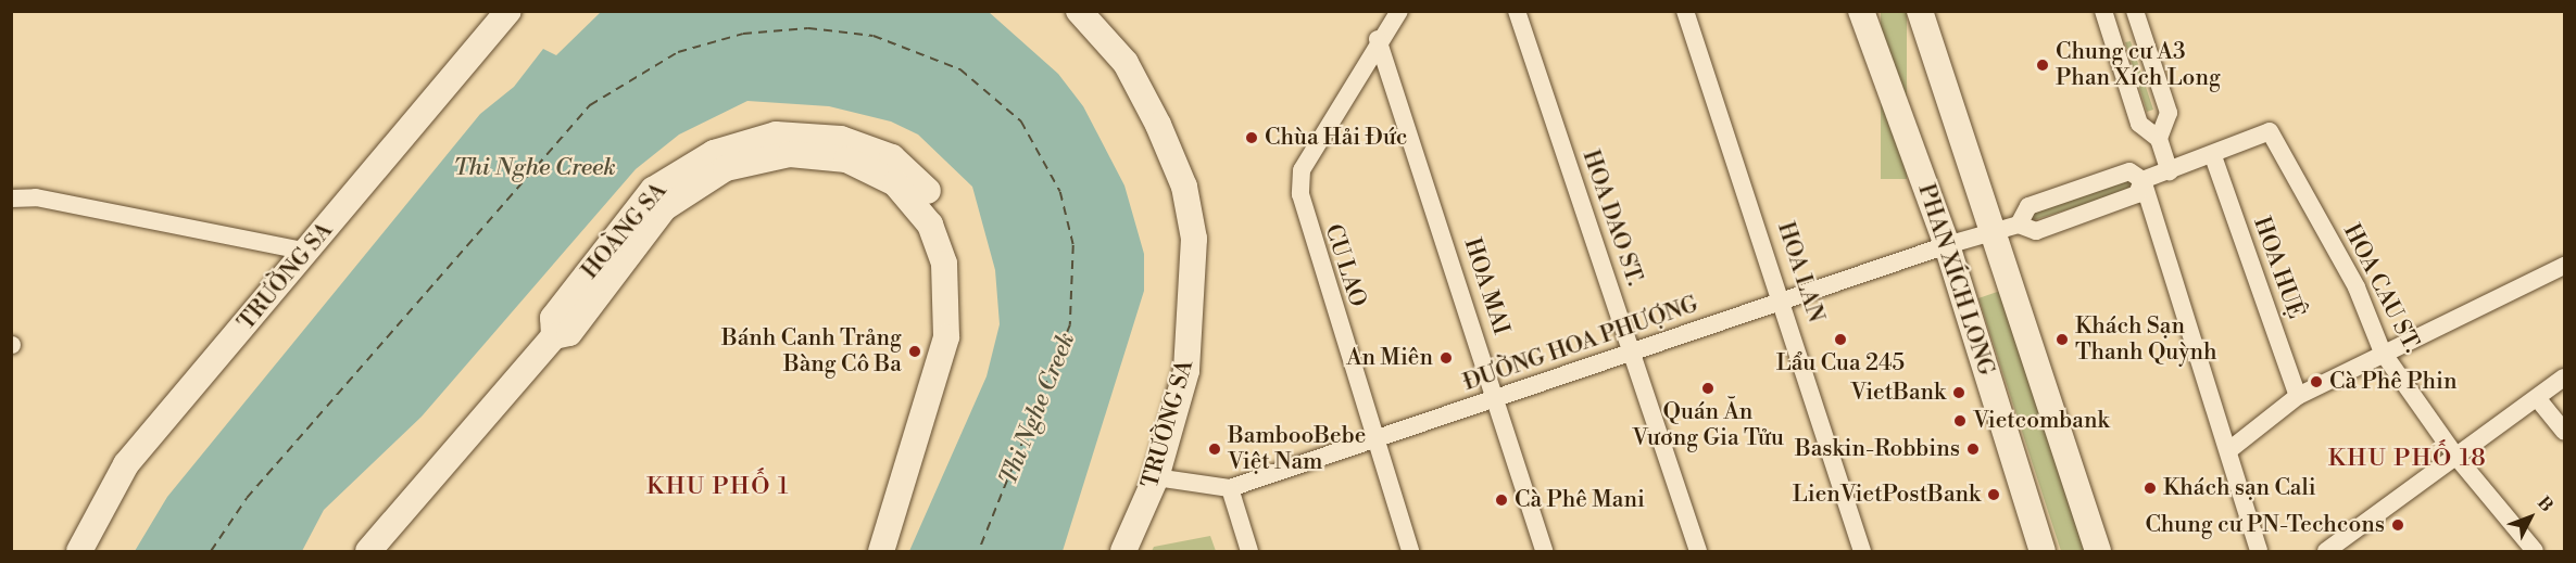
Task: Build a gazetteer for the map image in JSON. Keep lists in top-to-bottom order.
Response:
{
  "streets": {
    "street": [
      "HOA DAO ST.",
      "HOÀNG SA",
      "CU LAO",
      "HOA HUỆ",
      "HOA LAN",
      "TRƯỜNG SA",
      "PHAN XÍCH LONG",
      "HOA MAI",
      "HOA CAU ST.",
      "ĐƯỜNG HOA PHƯỢNG"
    ]
  },
  "crossings": [
    ["HOA DAO ST.", "ĐƯỜNG HOA PHƯỢNG"],
    ["CU LAO", "HOA MAI"],
    ["CU LAO", "ĐƯỜNG HOA PHƯỢNG"],
    ["HOA HUỆ", "HOA CAU ST."],
    ["HOA LAN", "ĐƯỜNG HOA PHƯỢNG"],
    ["TRƯỜNG SA", "ĐƯỜNG HOA PHƯỢNG"],
    ["PHAN XÍCH LONG", "ĐƯỜNG HOA PHƯỢNG"],
    ["HOA MAI", "ĐƯỜNG HOA PHƯỢNG"]
  ],
  "districts": ["KHU PHỐ 18", "KHU PHỐ 1"],
  "water": ["Thi Nghe Creek"],
  "places": [
    "Chung cư A3 Phan Xích Long",
    "Chùa Hải Đức",
    "Lẩu Cua 245",
    "Khách Sạn Thanh Quỳnh",
    "Bánh Canh Trảng Bàng Cô Ba",
    "An Miên",
    "Cà Phê Phin",
    "Quán Ăn Vương Gia Tửu",
    "VietBank",
    "Vietcombank",
    "BambooBebe Việt Nam",
    "Baskin-Robbins",
    "Khách sạn Cali",
    "LienVietPostBank",
    "Cà Phê Mani",
    "Chung cư PN-Techcons"
  ],
  "north": "top right"
}
